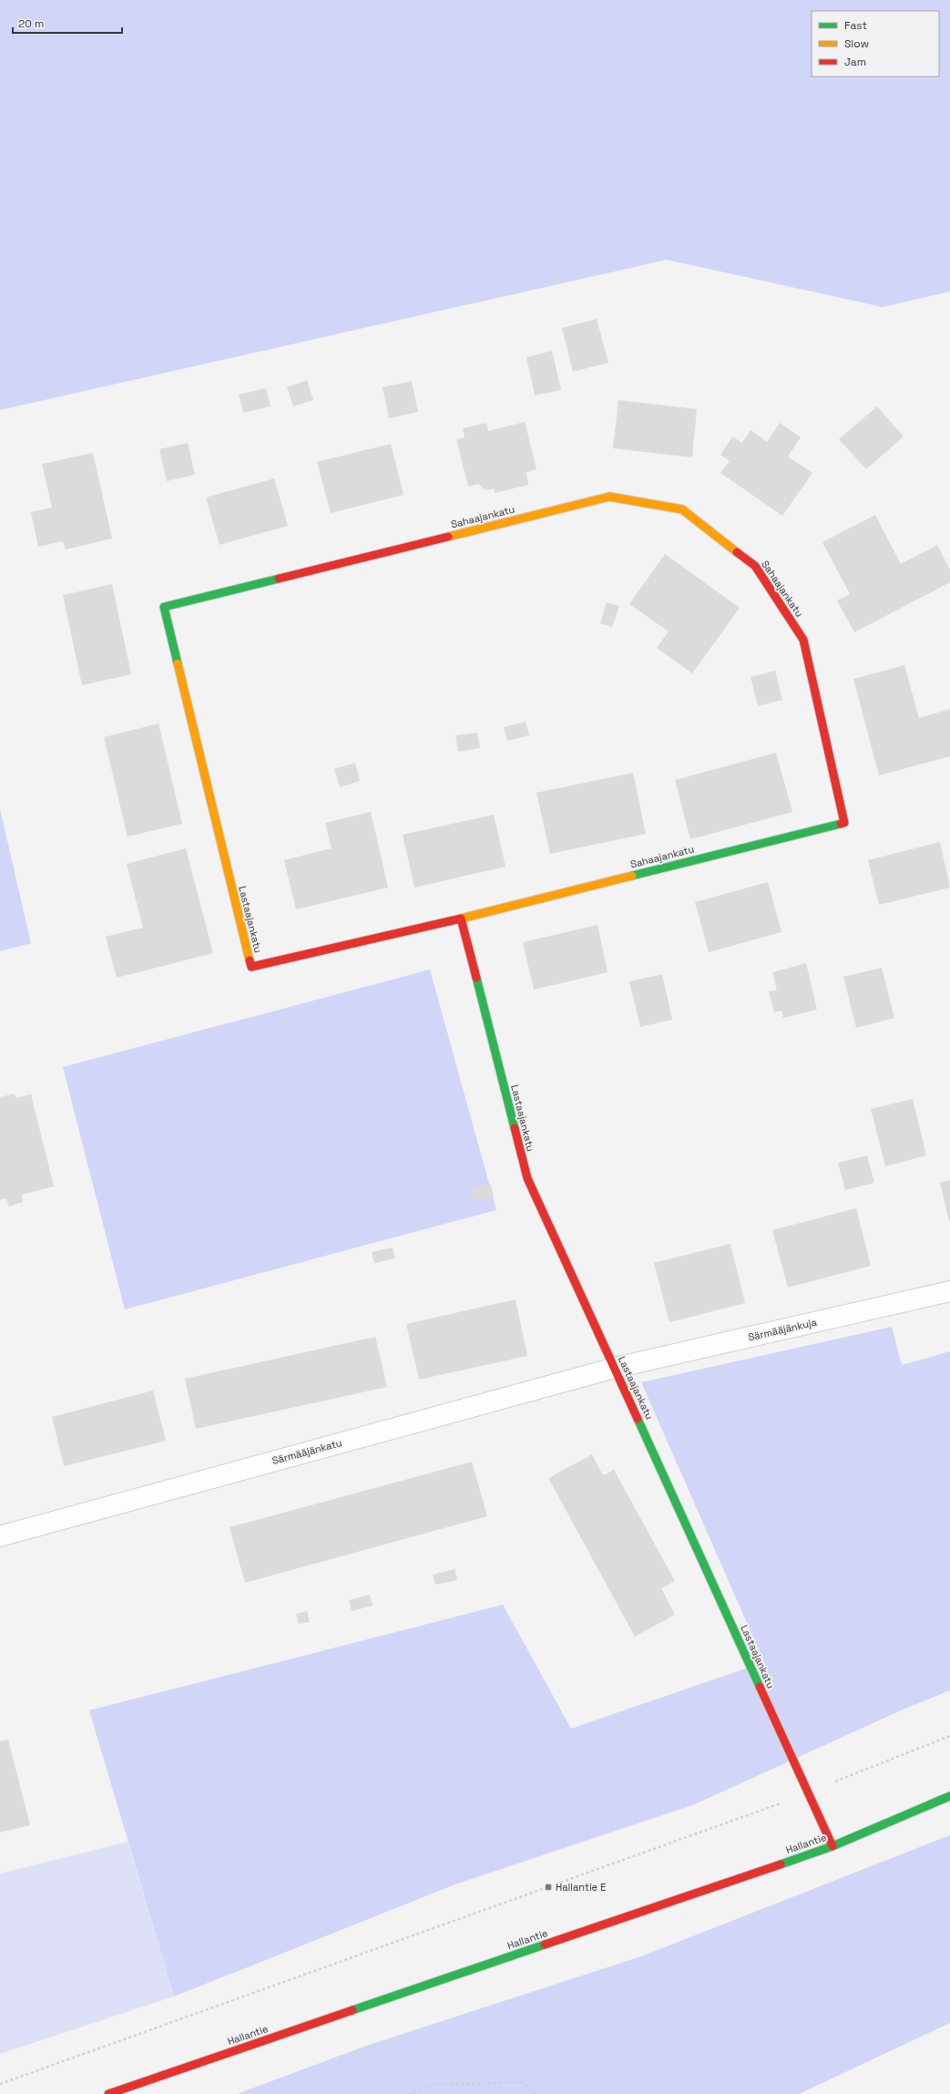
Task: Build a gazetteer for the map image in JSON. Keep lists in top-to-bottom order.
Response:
{
  "streets": {
    "street": [
      "Sahaajankatu",
      "Lastaajankatu",
      "Särmääjänkuja",
      "Särmääjänkatu",
      "Hallantie"
    ]
  },
  "crossings": [
    ["Sahaajankatu", "Lastaajankatu"],
    ["Lastaajankatu", "Särmääjänkuja"],
    ["Lastaajankatu", "Särmääjänkatu"],
    ["Lastaajankatu", "Hallantie"],
    ["Särmääjänkuja", "Särmääjänkatu"]
  ],
  "places": {
    "transit": ["Hallantie E"]
  },
  "legend": ["Fast", "Slow", "Jam"],
  "scale_bar": "20 m"
}
